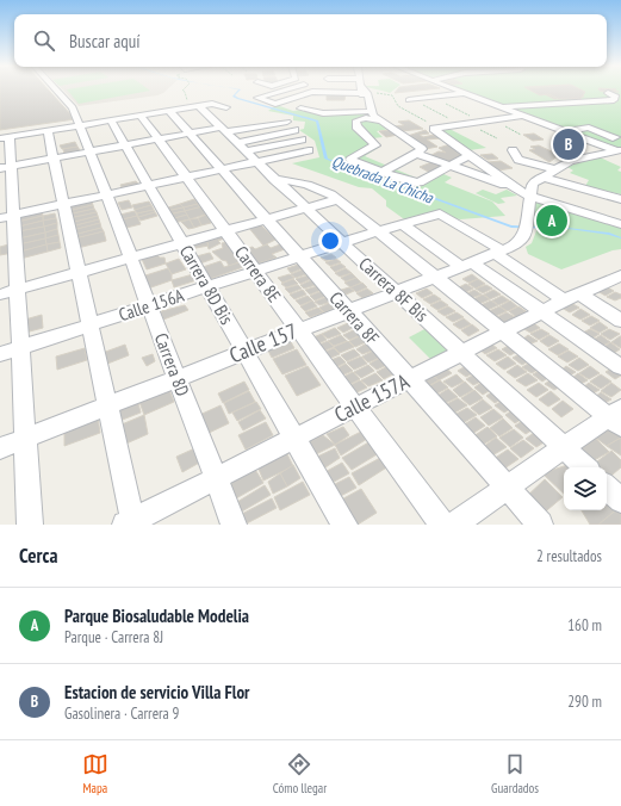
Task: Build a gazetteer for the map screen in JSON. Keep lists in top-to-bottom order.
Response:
{
  "streets": {
    "street": [
      "Carrera 8E",
      "Carrera 8D Bis",
      "Carrera 8F Bis",
      "Calle 156A",
      "Carrera 8F",
      "Calle 157",
      "Carrera 8D",
      "Calle 157A"
    ]
  },
  "crossings": [
    ["Carrera 8E", "Calle 156A"],
    ["Carrera 8E", "Calle 157"],
    ["Carrera 8E", "Calle 157A"],
    ["Carrera 8D Bis", "Calle 156A"],
    ["Carrera 8D Bis", "Calle 157"],
    ["Carrera 8D Bis", "Calle 157A"],
    ["Carrera 8F Bis", "Calle 156A"],
    ["Carrera 8F Bis", "Calle 157"],
    ["Carrera 8F Bis", "Calle 157A"],
    ["Calle 156A", "Carrera 8F"],
    ["Calle 156A", "Calle 157"],
    ["Calle 156A", "Carrera 8D"],
    ["Carrera 8F", "Calle 157"],
    ["Carrera 8F", "Calle 157A"],
    ["Calle 157", "Carrera 8D"],
    ["Carrera 8D", "Calle 157A"]
  ],
  "water": ["Quebrada La Chicha"],
  "page": {
    "search": "Buscar aquí",
    "pins": ["B", "A"],
    "heading": ["Cerca", "2 resultados"],
    "list": [
      {
        "mark": "A",
        "name": "Parque Biosaludable Modelia",
        "note": "Parque · Carrera 8J",
        "value": "160 m"
      },
      {
        "mark": "B",
        "name": "Estacion de servicio Villa Flor",
        "note": "Gasolinera · Carrera 9",
        "value": "290 m"
      }
    ],
    "nav": ["Mapa", "Cómo llegar", "Guardados"]
  }
}
